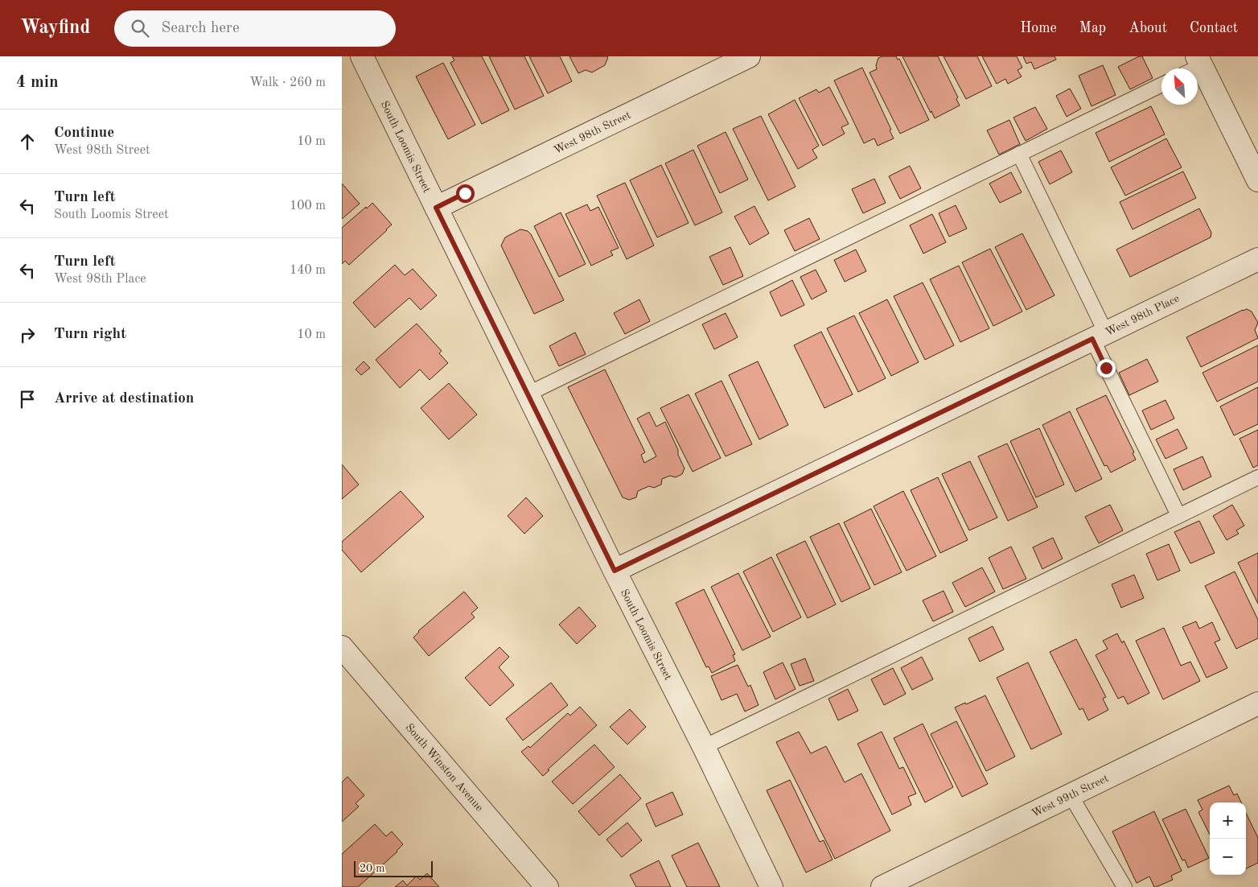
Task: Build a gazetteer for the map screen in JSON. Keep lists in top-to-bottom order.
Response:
{
  "streets": {
    "street": [
      "West 98th Street",
      "South Loomis Street",
      "West 98th Place",
      "South Winston Avenue",
      "West 99th Street"
    ]
  },
  "crossings": [
    ["West 98th Street", "South Loomis Street"],
    ["South Loomis Street", "West 98th Place"]
  ],
  "scale_bar": "20 m",
  "north": "top left",
  "page": {
    "header": "Wayfind",
    "search": "Search here",
    "nav": [
      "Home",
      "Map",
      "About",
      "Contact"
    ],
    "heading": ["4 min", "Walk · 260 m"],
    "list": [
      ["Continue", "West 98th Street", "10 m"],
      ["Turn left", "South Loomis Street", "100 m"],
      ["Turn left", "West 98th Place", "140 m"],
      ["Turn right", "10 m"],
      "Arrive at destination"
    ],
    "map_buttons": ["+", "−"],
    "scale": "20 m"
  }
}
